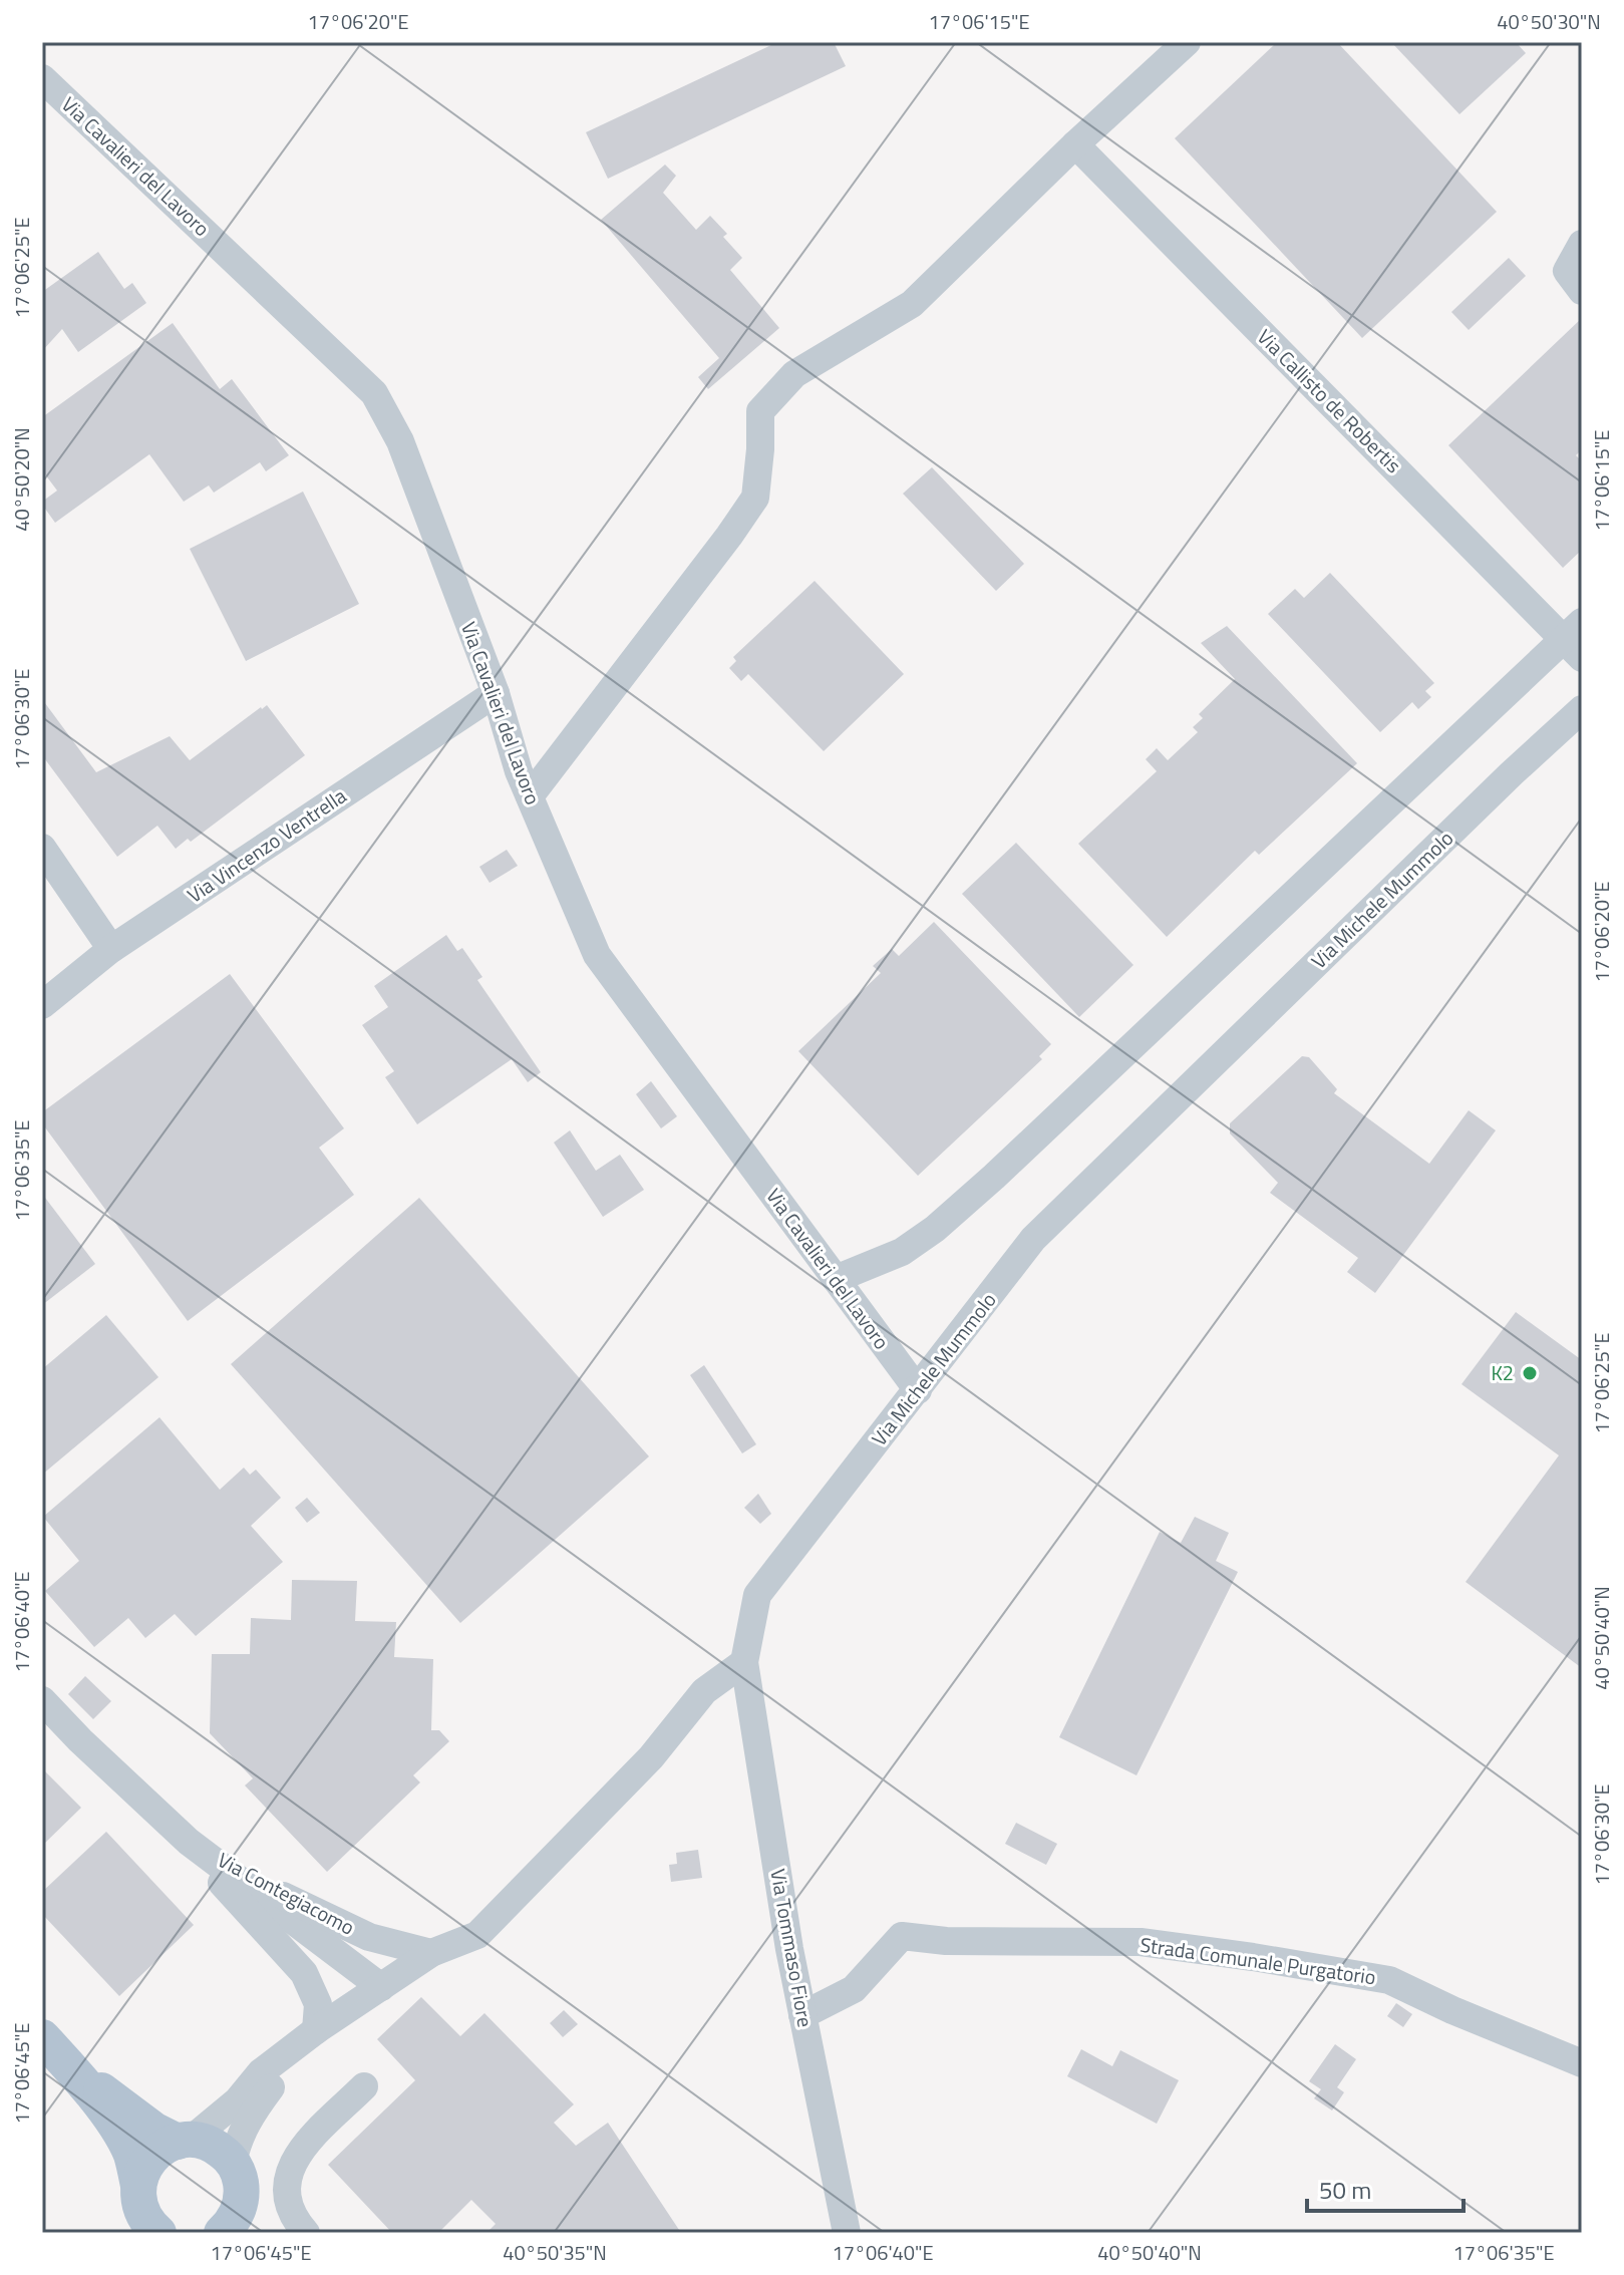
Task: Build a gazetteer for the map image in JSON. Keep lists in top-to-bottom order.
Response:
{
  "streets": {
    "street": [
      "Via Cavalieri del Lavoro",
      "Via Callisto de Robertis",
      "Via Vincenzo Ventrella",
      "Via Michele Mummolo",
      "Via Contegiacomo",
      "Via Tommaso Fiore",
      "Strada Comunale Purgatorio"
    ]
  },
  "crossings": [
    ["Via Cavalieri del Lavoro", "Via Vincenzo Ventrella"],
    ["Via Cavalieri del Lavoro", "Via Michele Mummolo"],
    ["Via Michele Mummolo", "Via Tommaso Fiore"],
    ["Via Tommaso Fiore", "Strada Comunale Purgatorio"]
  ],
  "places": ["K2"],
  "scale_bar": "50 m",
  "coordinates": [
    "17°06'20\"E",
    "17°06'15\"E",
    "40°50'30\"N",
    "17°06'25\"E",
    "40°50'20\"N",
    "17°06'30\"E",
    "17°06'35\"E",
    "17°06'40\"E",
    "40°50'40\"N",
    "17°06'45\"E",
    "40°50'35\"N"
  ]
}
